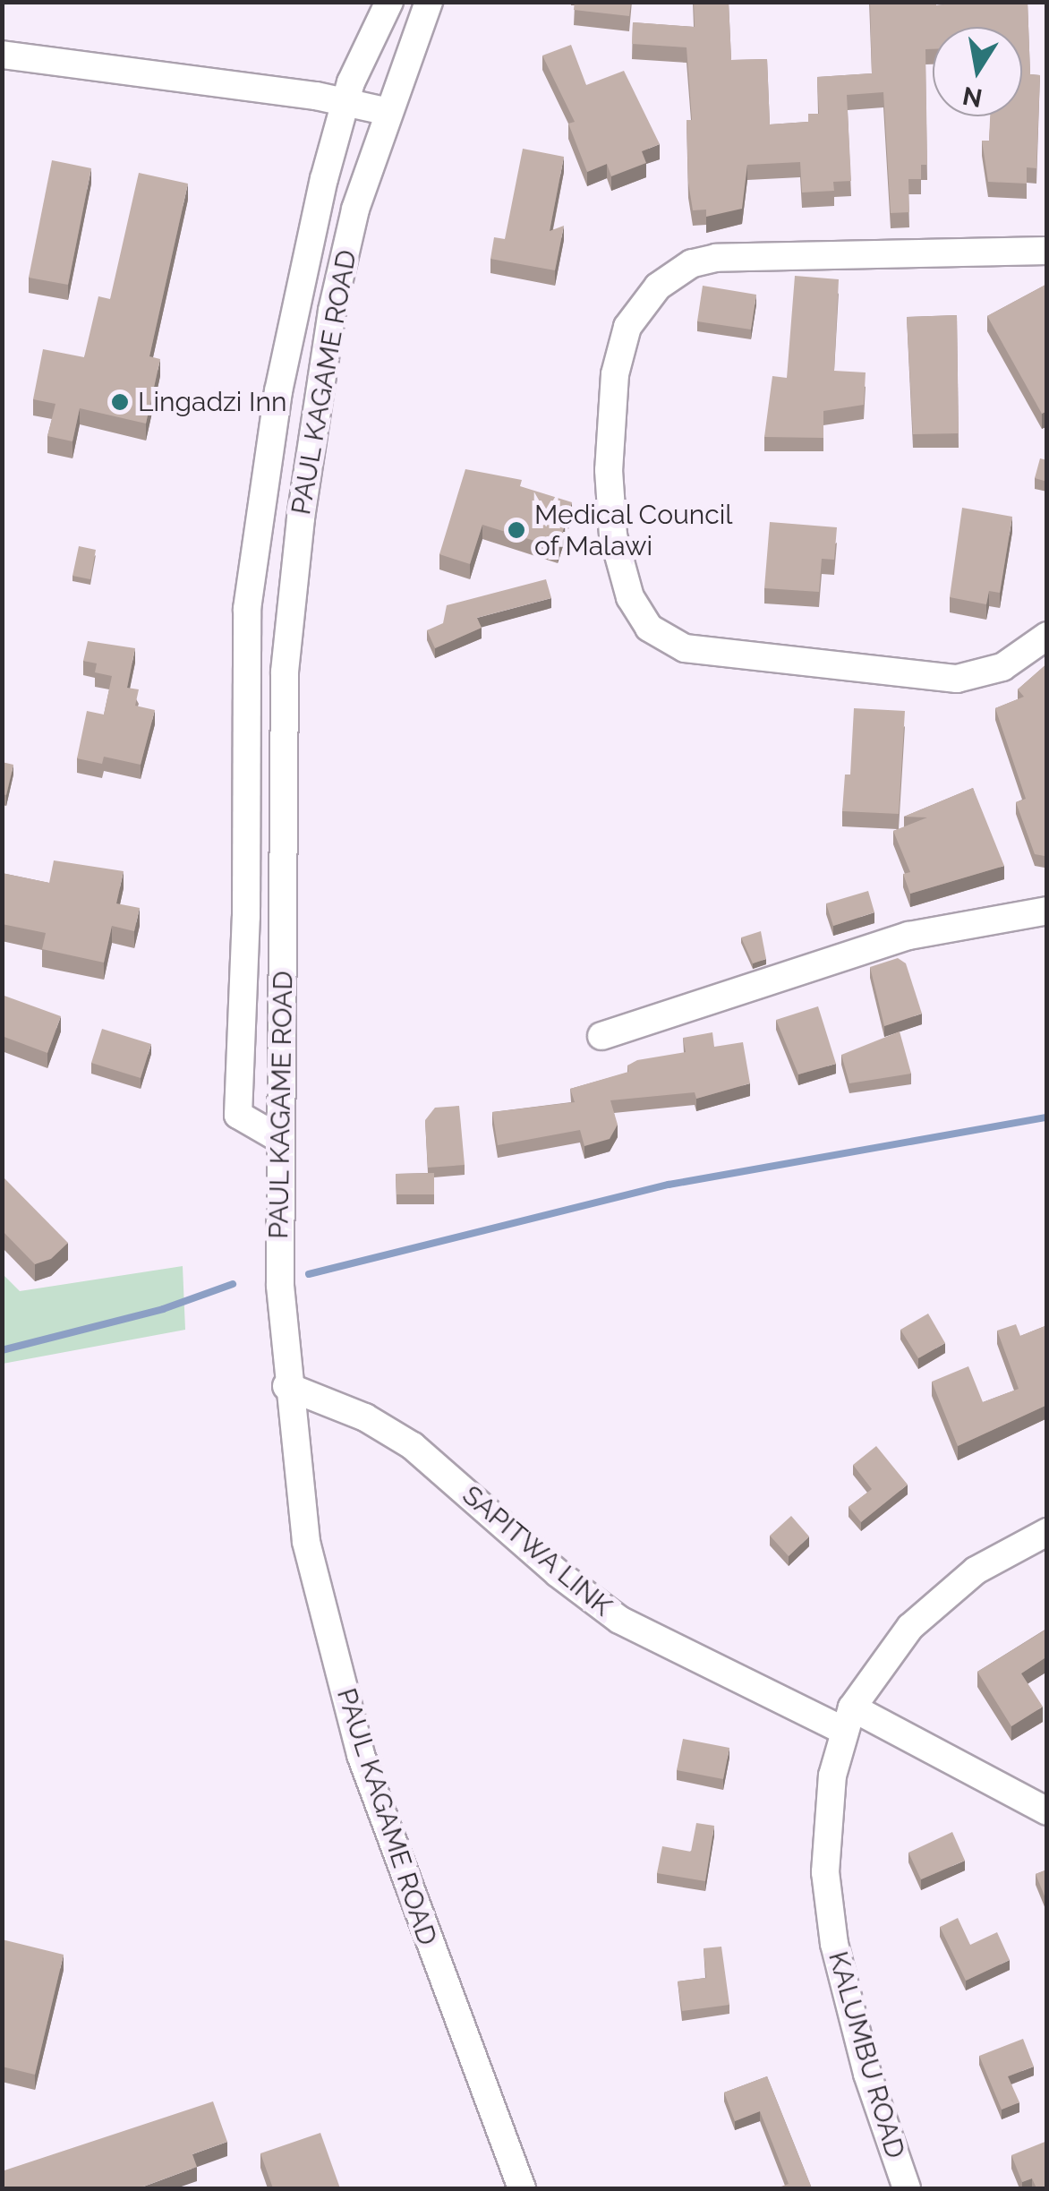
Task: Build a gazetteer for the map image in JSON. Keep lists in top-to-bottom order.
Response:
{
  "streets": {
    "street": ["PAUL KAGAME ROAD", "SAPITWA LINK", "KALUMBU ROAD"]
  },
  "crossings": [
    ["PAUL KAGAME ROAD", "SAPITWA LINK"],
    ["SAPITWA LINK", "KALUMBU ROAD"]
  ],
  "places": ["Lingadzi Inn", "Medical Council of Malawi"],
  "north": "bottom"
}
